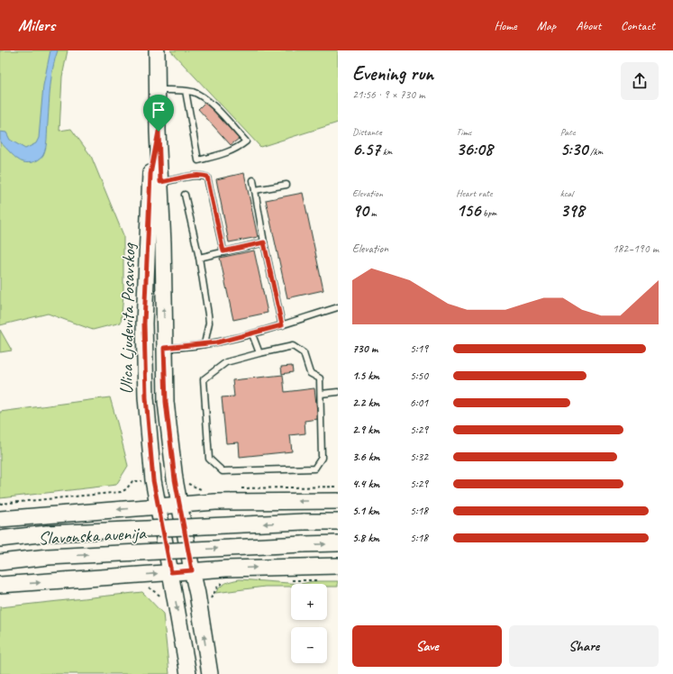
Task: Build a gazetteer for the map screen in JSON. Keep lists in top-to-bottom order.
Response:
{
  "streets": {
    "main road": ["Ulica Ljudevita Posavskog", "Slavonska avenija"]
  },
  "page": {
    "header": "Milers",
    "nav": [
      "Home",
      "Map",
      "About",
      "Contact"
    ],
    "heading": ["Evening run", "21:56 · 9 × 730 m"],
    "stats": [
      ["Distance", "6.57 km"],
      ["Time", "36:08"],
      ["Pace", "5:30 /km"],
      ["Elevation", "90 m"],
      ["Heart rate", "156 bpm"],
      ["kcal", "398"]
    ],
    "chart": ["Elevation", "182–190 m"],
    "list": [
      {
        "name": "730 m",
        "note": "5:19"
      },
      {
        "name": "1.5 km",
        "note": "5:50"
      },
      {
        "name": "2.2 km",
        "note": "6:01"
      },
      {
        "name": "2.9 km",
        "note": "5:29"
      },
      {
        "name": "3.6 km",
        "note": "5:32"
      },
      {
        "name": "4.4 km",
        "note": "5:29"
      },
      {
        "name": "5.1 km",
        "note": "5:18"
      },
      {
        "name": "5.8 km",
        "note": "5:18"
      }
    ],
    "map_buttons": ["+", "−"],
    "buttons": ["Save", "Share"]
  }
}
